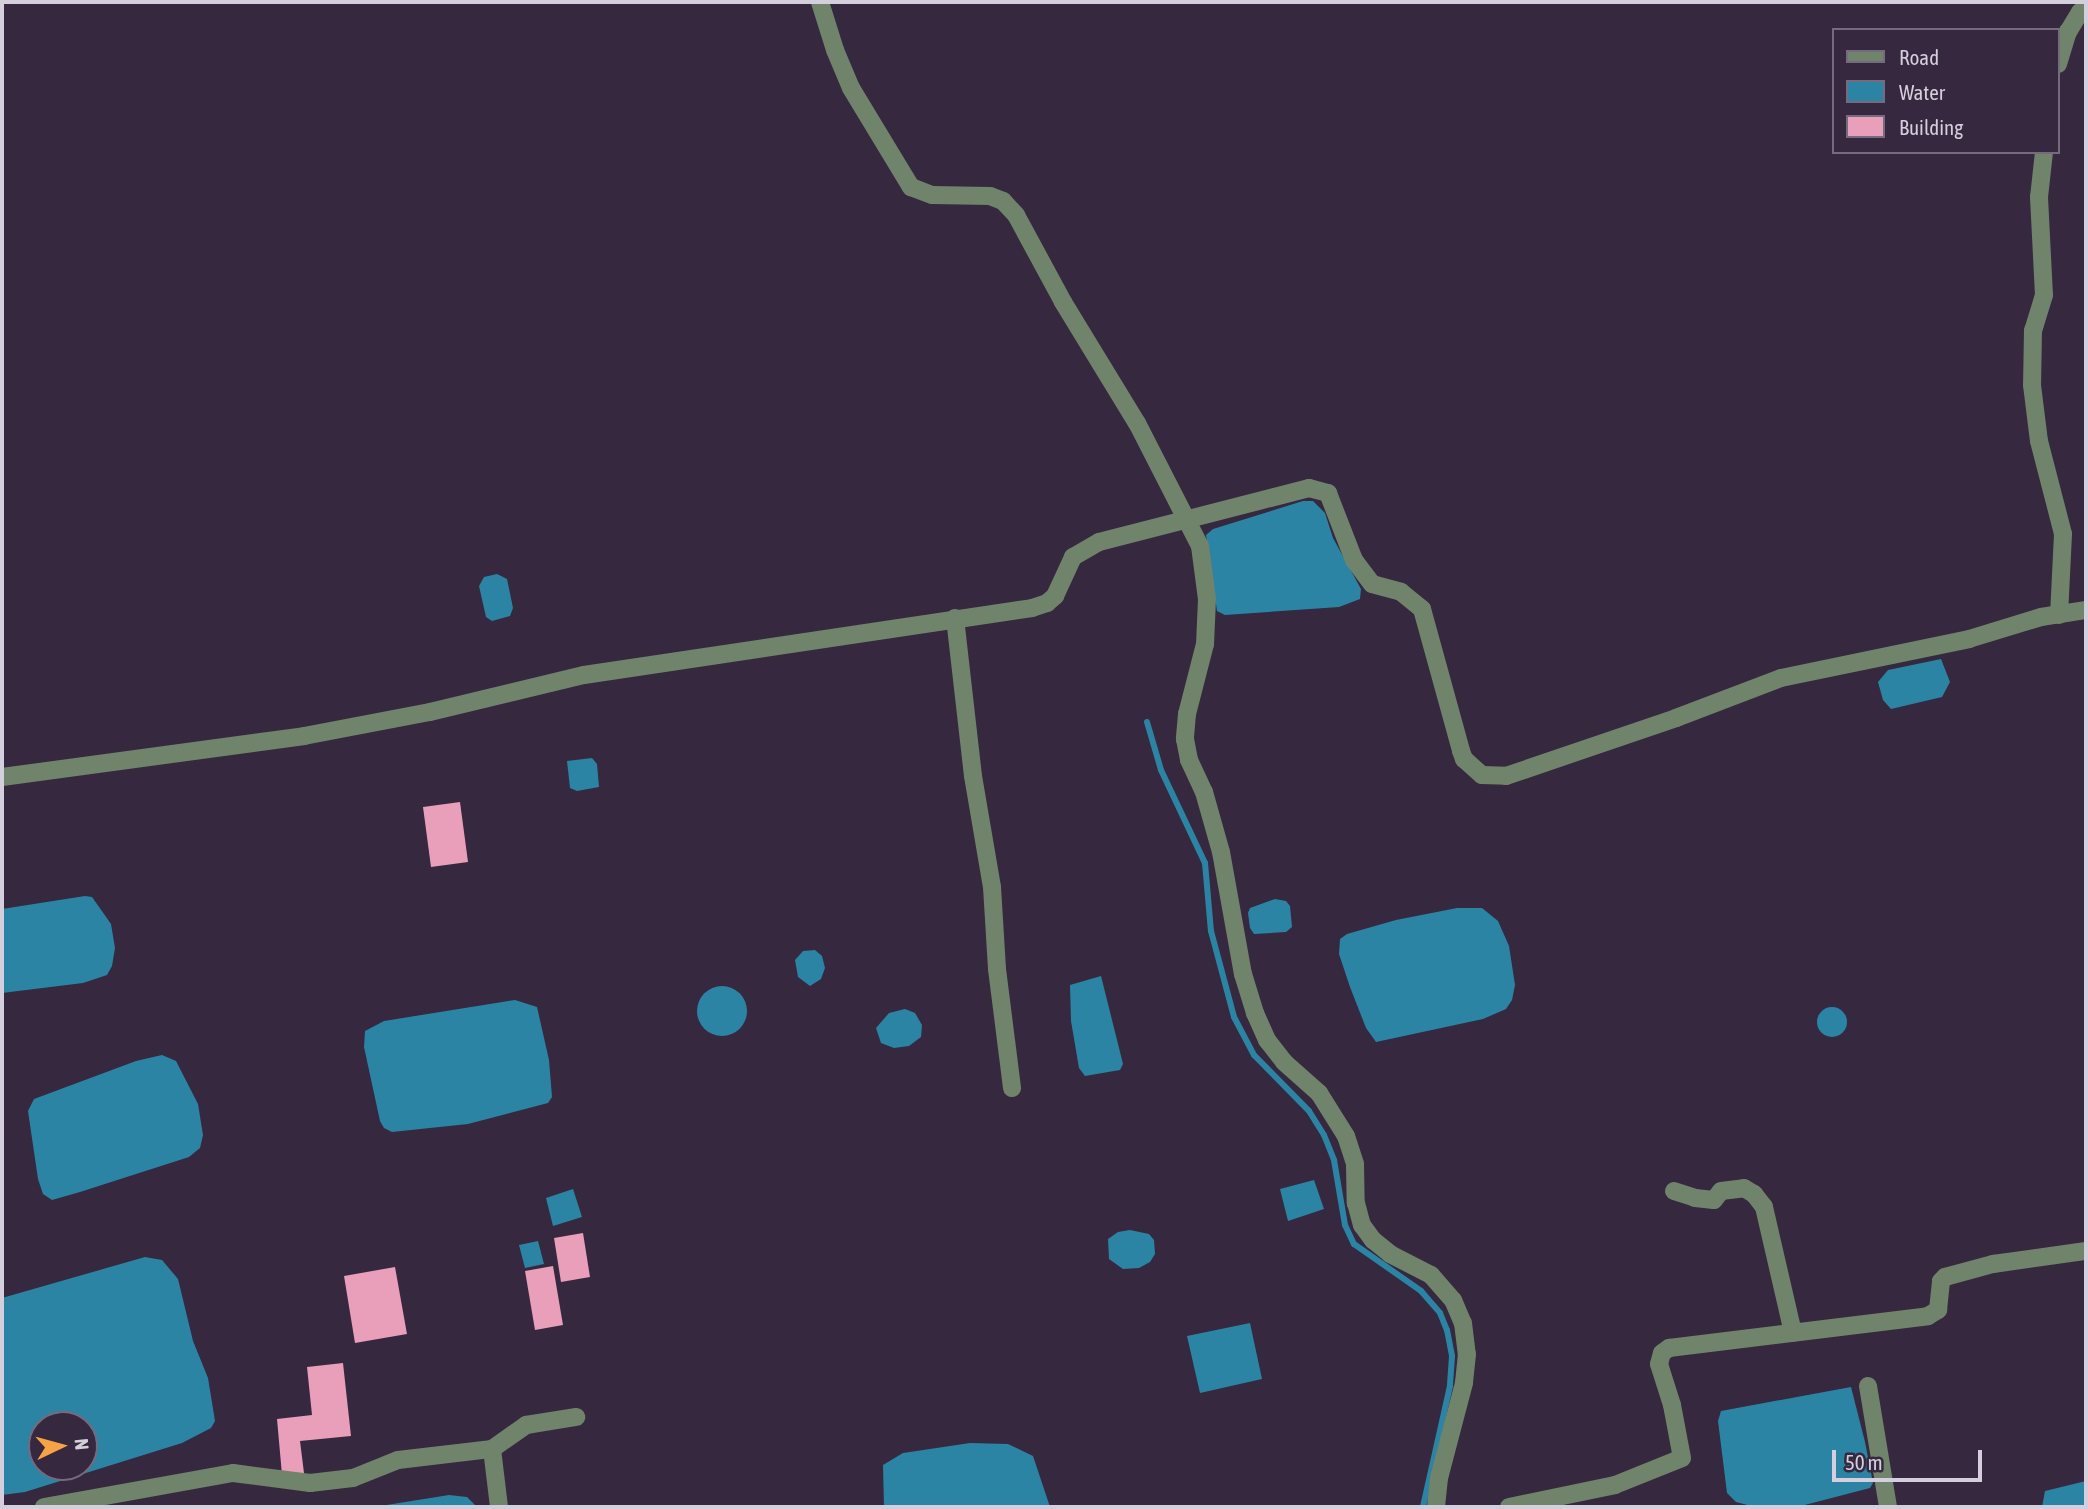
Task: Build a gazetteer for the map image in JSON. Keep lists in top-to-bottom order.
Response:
{
  "legend": ["Road", "Water", "Building"],
  "scale_bar": "50 m",
  "north": "right"
}
